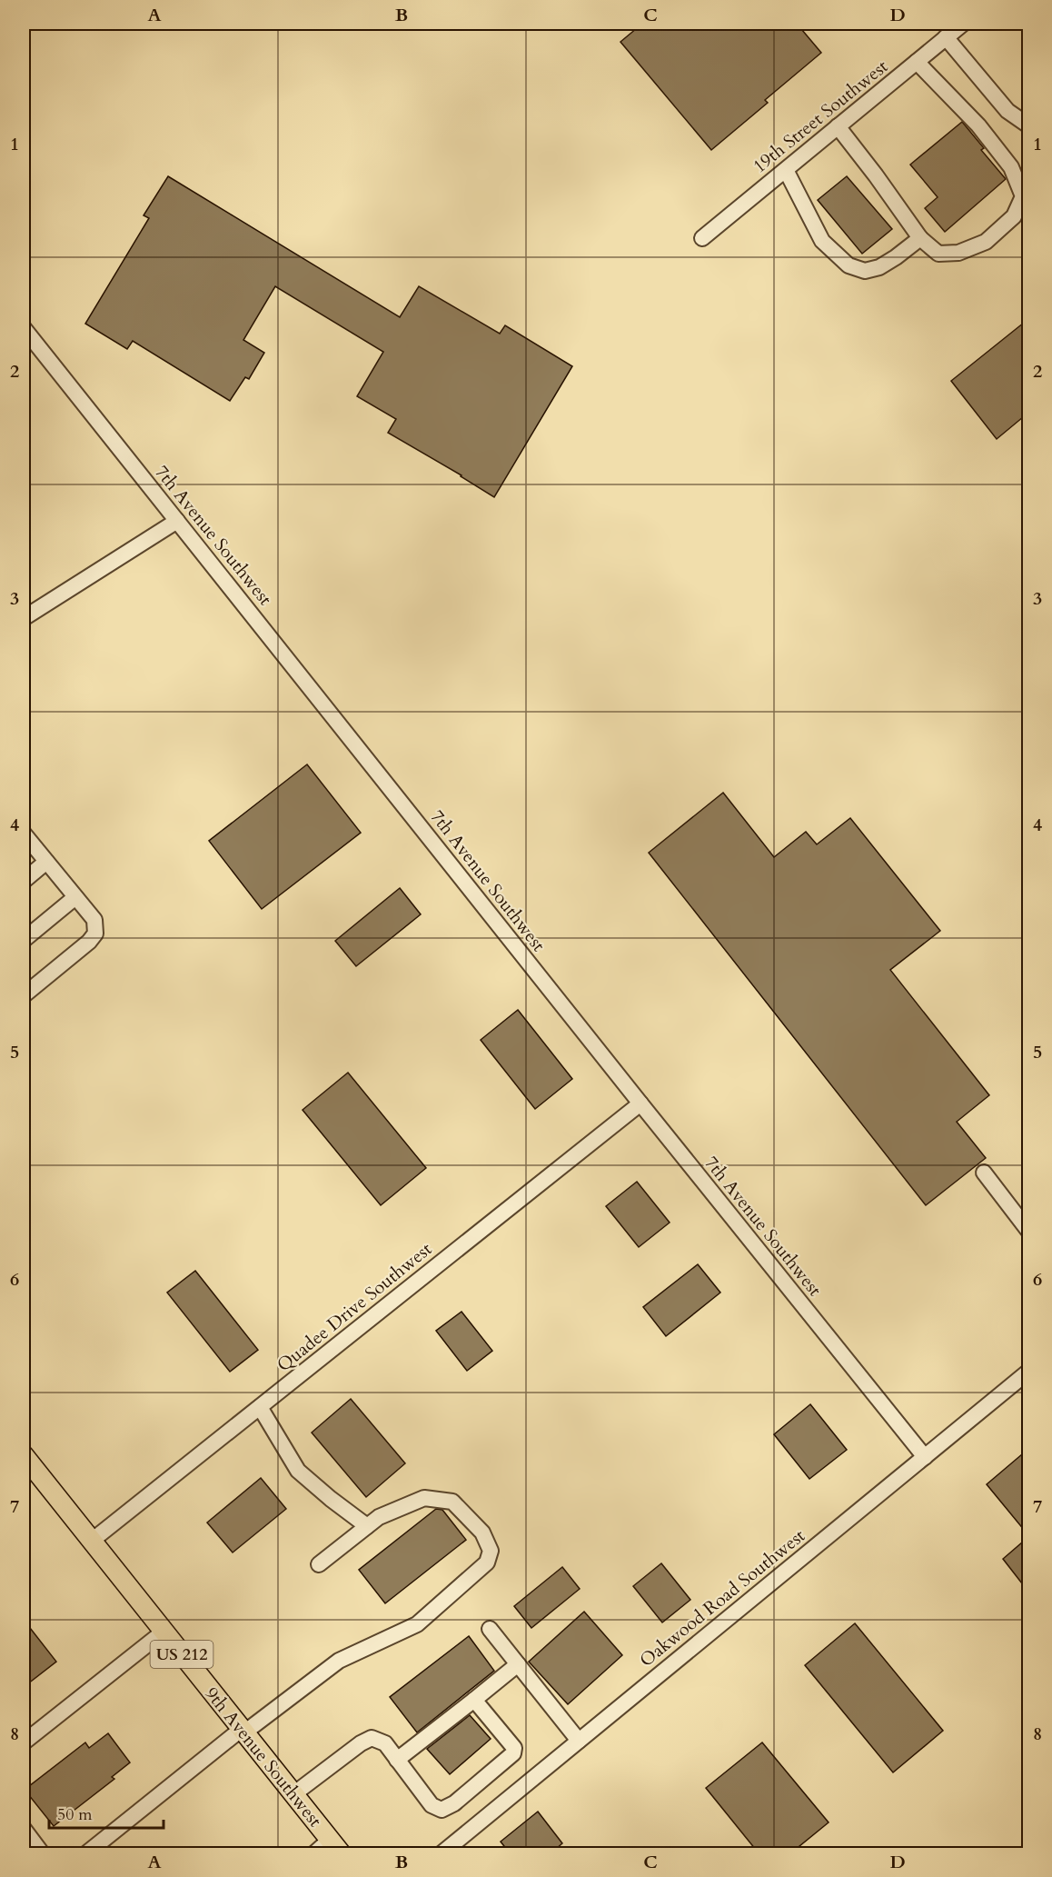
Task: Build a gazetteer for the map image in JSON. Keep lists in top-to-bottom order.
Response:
{
  "streets": {
    "main road": ["US 212", "9th Avenue Southwest"],
    "street": [
      "19th Street Southwest",
      "7th Avenue Southwest",
      "Quadee Drive Southwest",
      "Oakwood Road Southwest"
    ]
  },
  "crossings": [
    ["7th Avenue Southwest", "Quadee Drive Southwest"],
    ["7th Avenue Southwest", "Oakwood Road Southwest"],
    ["Quadee Drive Southwest", "9th Avenue Southwest"]
  ],
  "scale_bar": "50 m",
  "grid": {
    "columns": [
      "A",
      "B",
      "C",
      "D"
    ],
    "rows": [
      "1",
      "2",
      "3",
      "4",
      "5",
      "6",
      "7",
      "8"
    ]
  }
}
